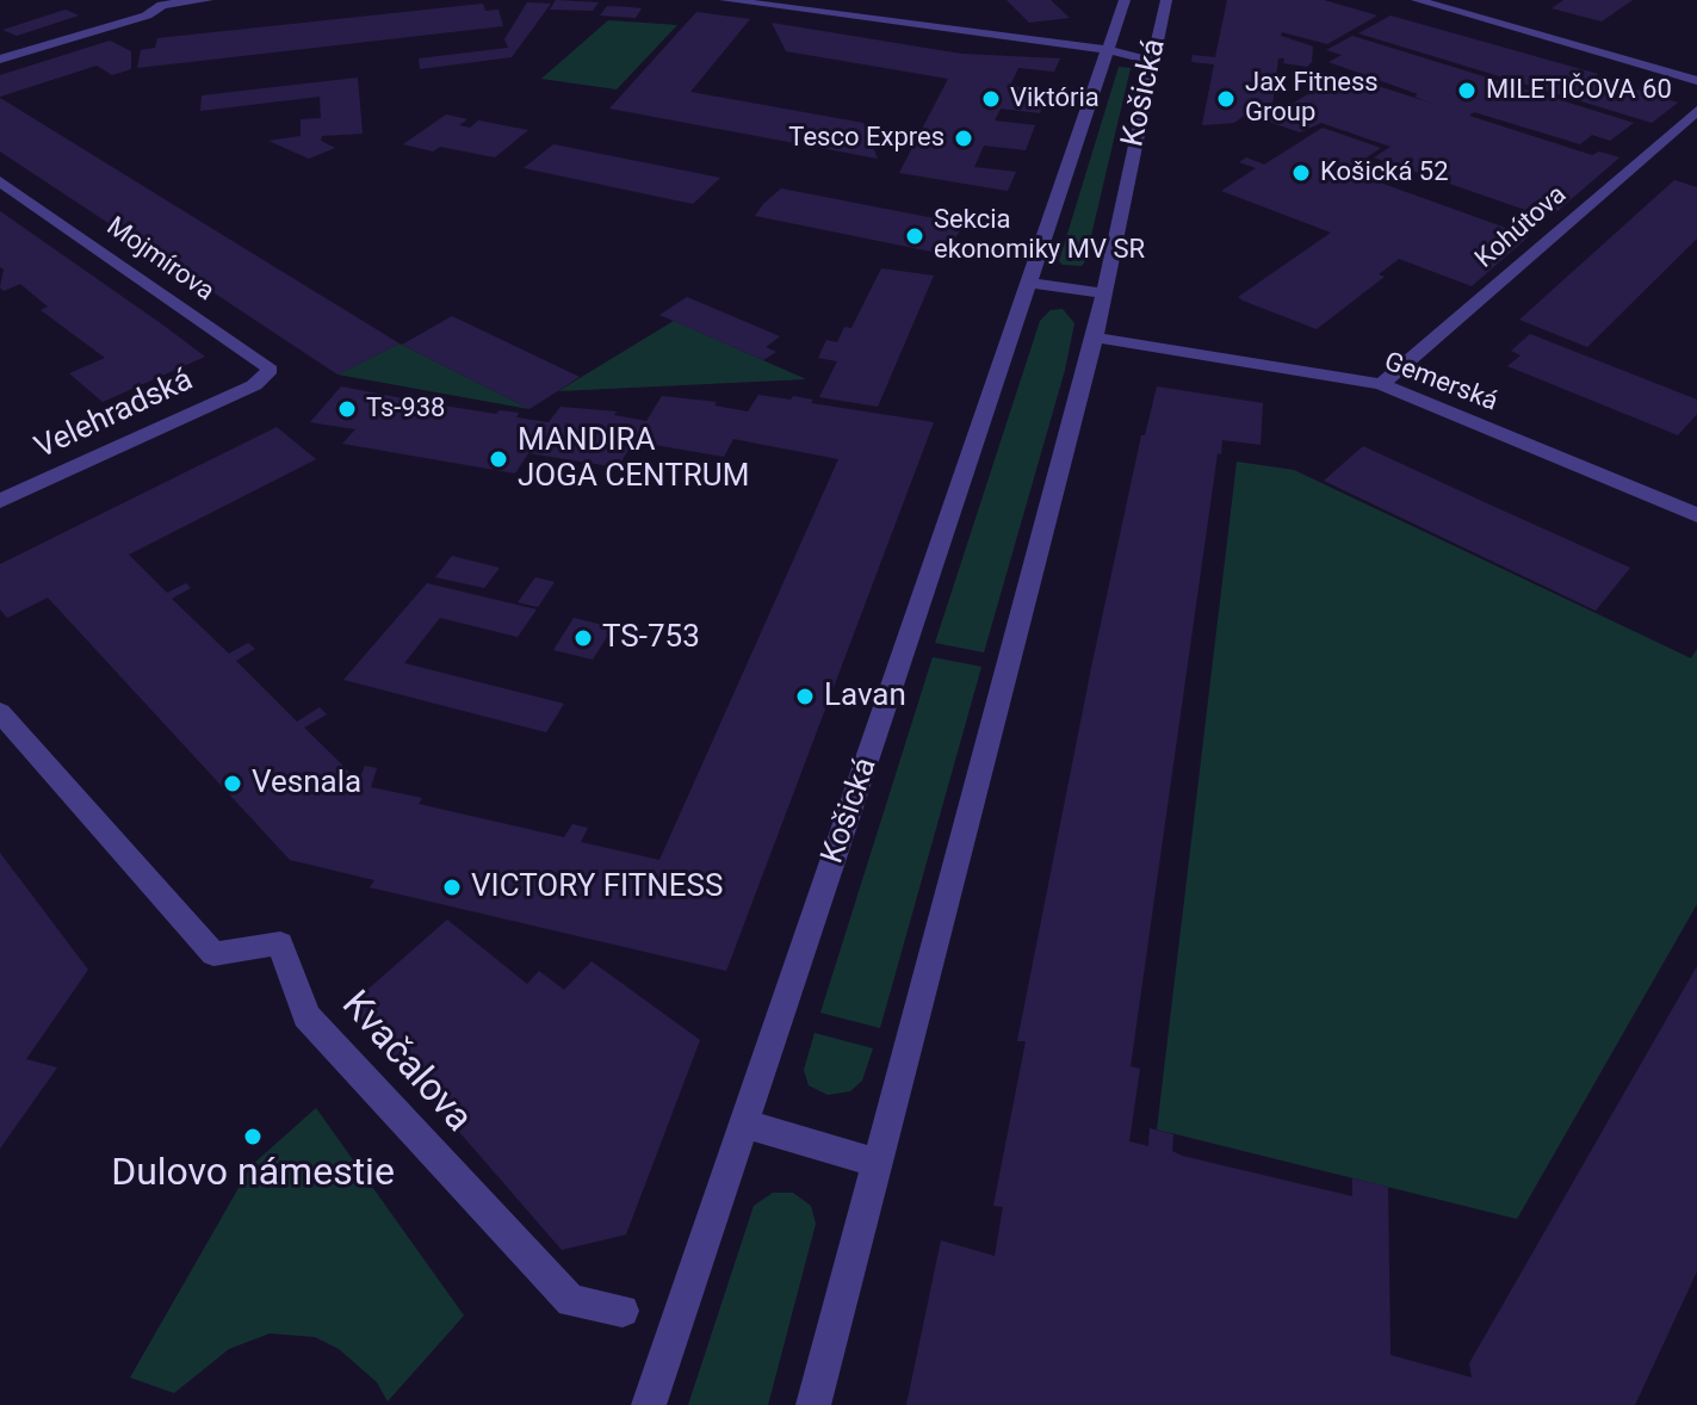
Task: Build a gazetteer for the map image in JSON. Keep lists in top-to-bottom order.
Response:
{
  "streets": {
    "street": [
      "Košická",
      "Kohútova",
      "Mojmírova",
      "Gemerská",
      "Velehradská",
      "Kvačalova"
    ]
  },
  "crossings": [
    ["Košická", "Gemerská"],
    ["Kohútova", "Gemerská"],
    ["Mojmírova", "Velehradská"]
  ],
  "places": [
    "MILETIČOVA 60",
    "Viktória",
    "Jax Fitness Group",
    "Tesco Expres",
    "Košická 52",
    "Sekcia ekonomiky MV SR",
    "Ts-938",
    "MANDIRA JOGA CENTRUM",
    "TS-753",
    "Lavan",
    "Vesnala",
    "VICTORY FITNESS",
    "Dulovo námestie"
  ]
}
